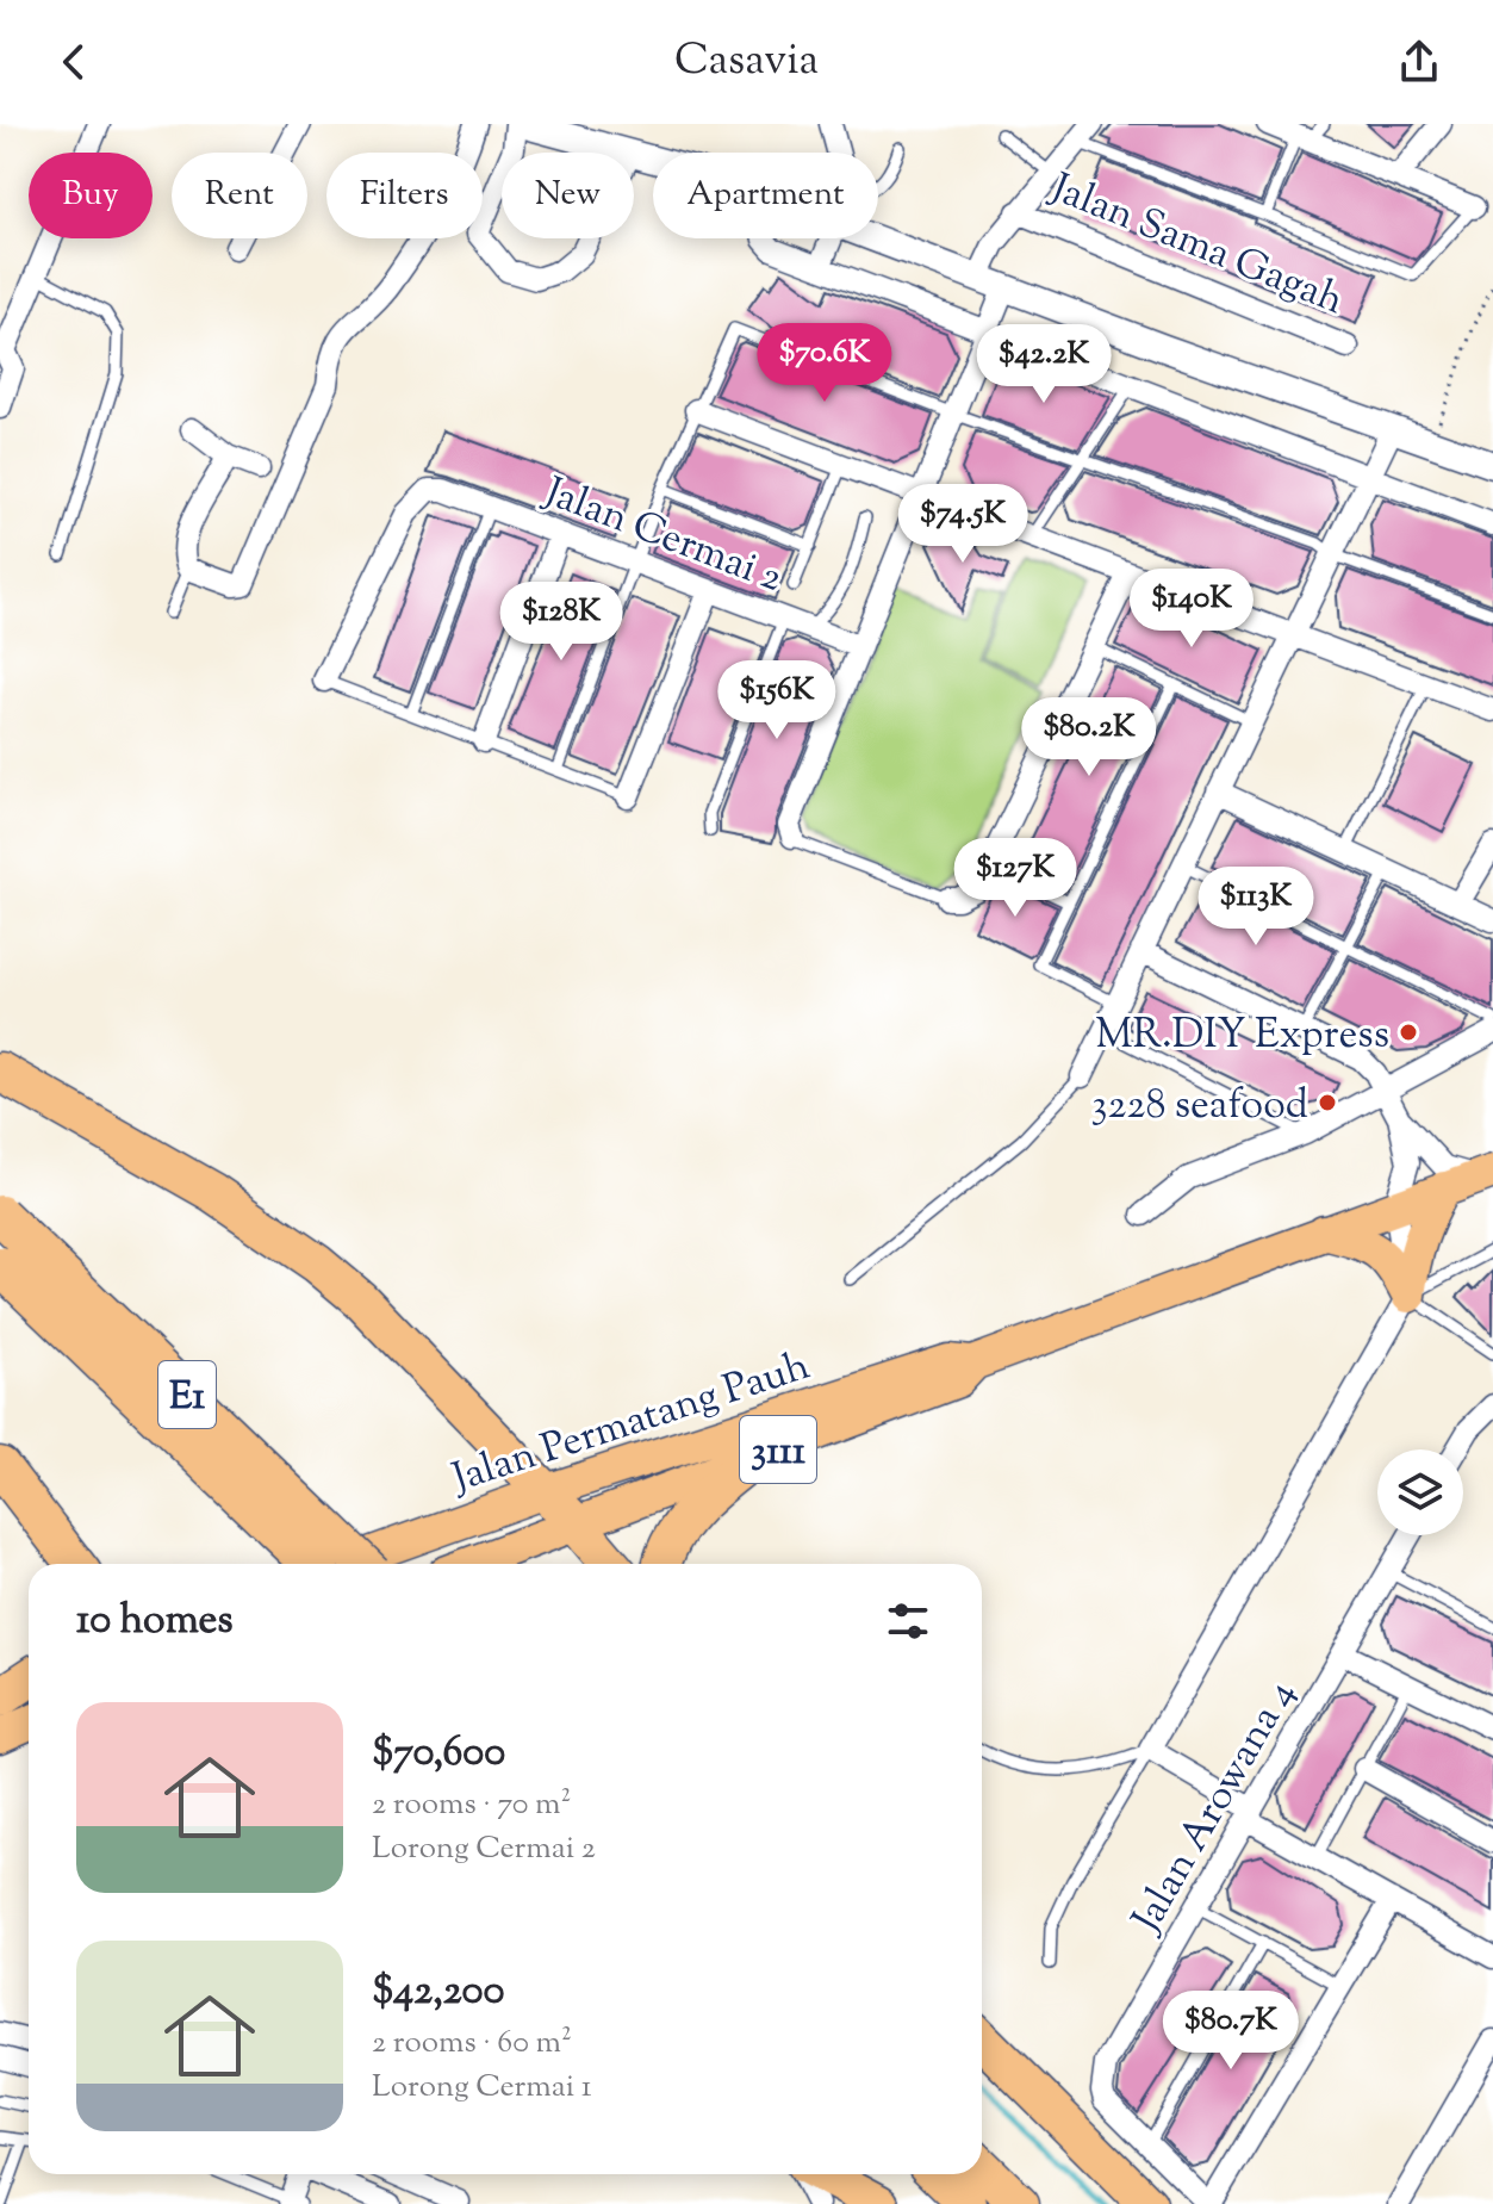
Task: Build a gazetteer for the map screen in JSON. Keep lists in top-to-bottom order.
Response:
{
  "streets": {
    "highway": ["E1"],
    "main road": ["Jalan Permatang Pauh", "3111"],
    "street": ["Jalan Sama Gagah", "Jalan Cermai 2", "Jalan Arowana 4"]
  },
  "places": ["MR.DIY Express", "3228 seafood"],
  "page": {
    "header": "Casavia",
    "chip": [
      "Buy",
      "Rent",
      "Filters",
      "New",
      "Apartment"
    ],
    "price": [
      "$70.6K",
      "$42.2K",
      "$74.5K",
      "$140K",
      "$128K",
      "$156K",
      "$80.2K",
      "$127K",
      "$113K",
      "$80.7K"
    ],
    "heading": "10 homes",
    "list": [
      {
        "name": "$70,600",
        "note": "2 rooms · 70 m² · Lorong Cermai 2"
      },
      {
        "name": "$42,200",
        "note": "2 rooms · 60 m² · Lorong Cermai 1"
      }
    ]
  }
}
